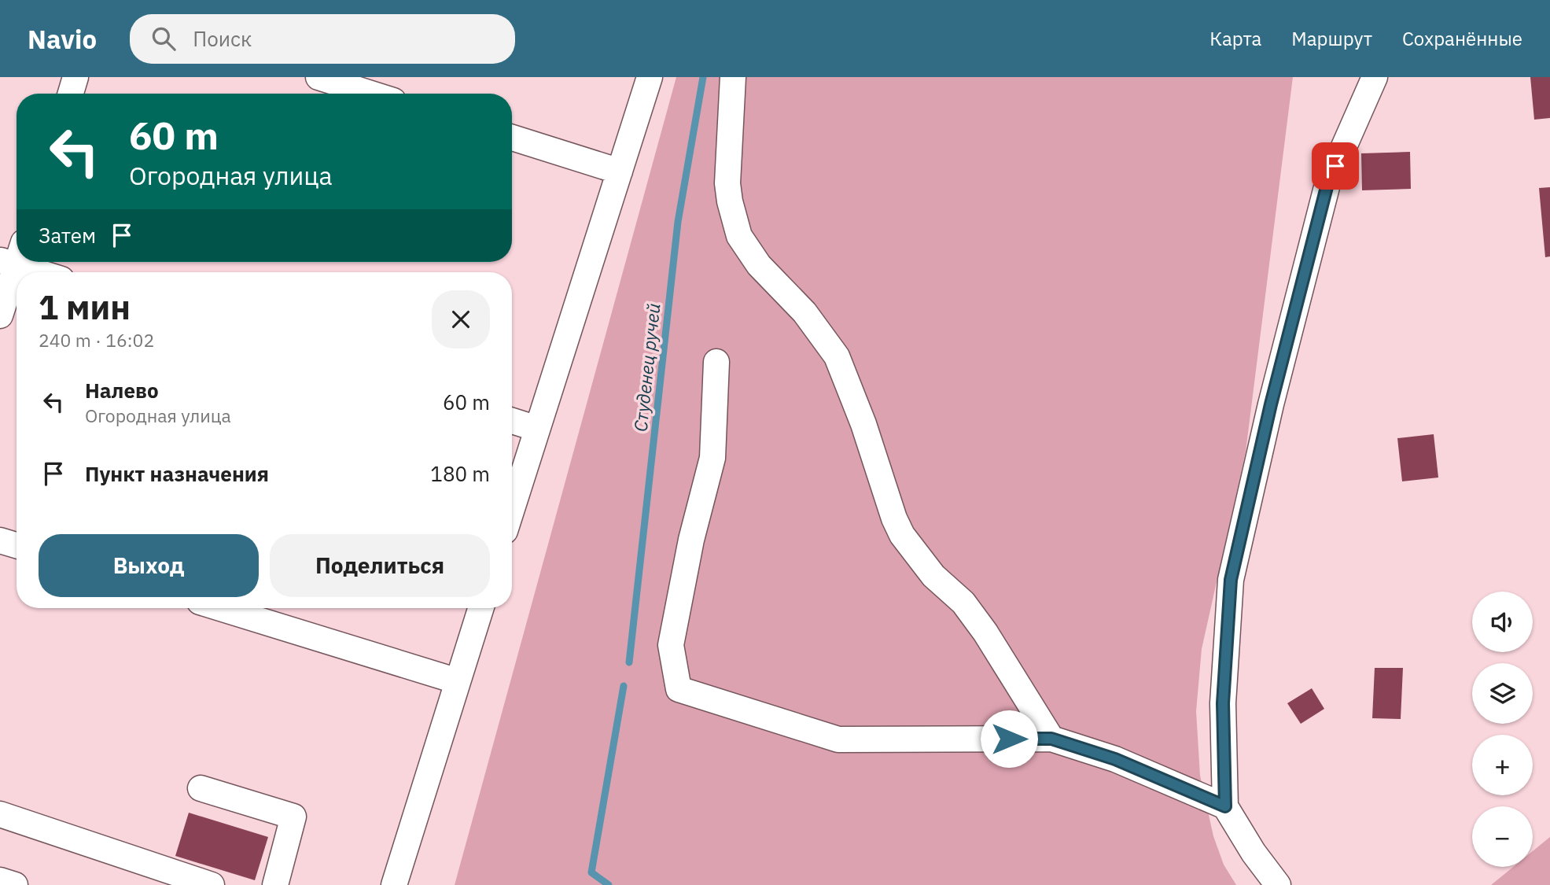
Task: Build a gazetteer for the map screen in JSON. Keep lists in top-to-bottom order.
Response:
{
  "water": ["Студенец ручей"],
  "page": {
    "header": "Navio",
    "search": "Поиск",
    "nav": ["Карта", "Маршрут", "Сохранённые"],
    "turn": ["60 m", "Огородная улица"],
    "then": "Затем",
    "heading": ["1 мин", "240 m · 16:02"],
    "list": [
      {
        "name": "Налево",
        "note": "Огородная улица",
        "value": "60 m"
      },
      {
        "name": "Пункт назначения",
        "value": "180 m"
      }
    ],
    "buttons": ["Выход", "Поделиться"],
    "map_buttons": ["+", "−"]
  }
}
